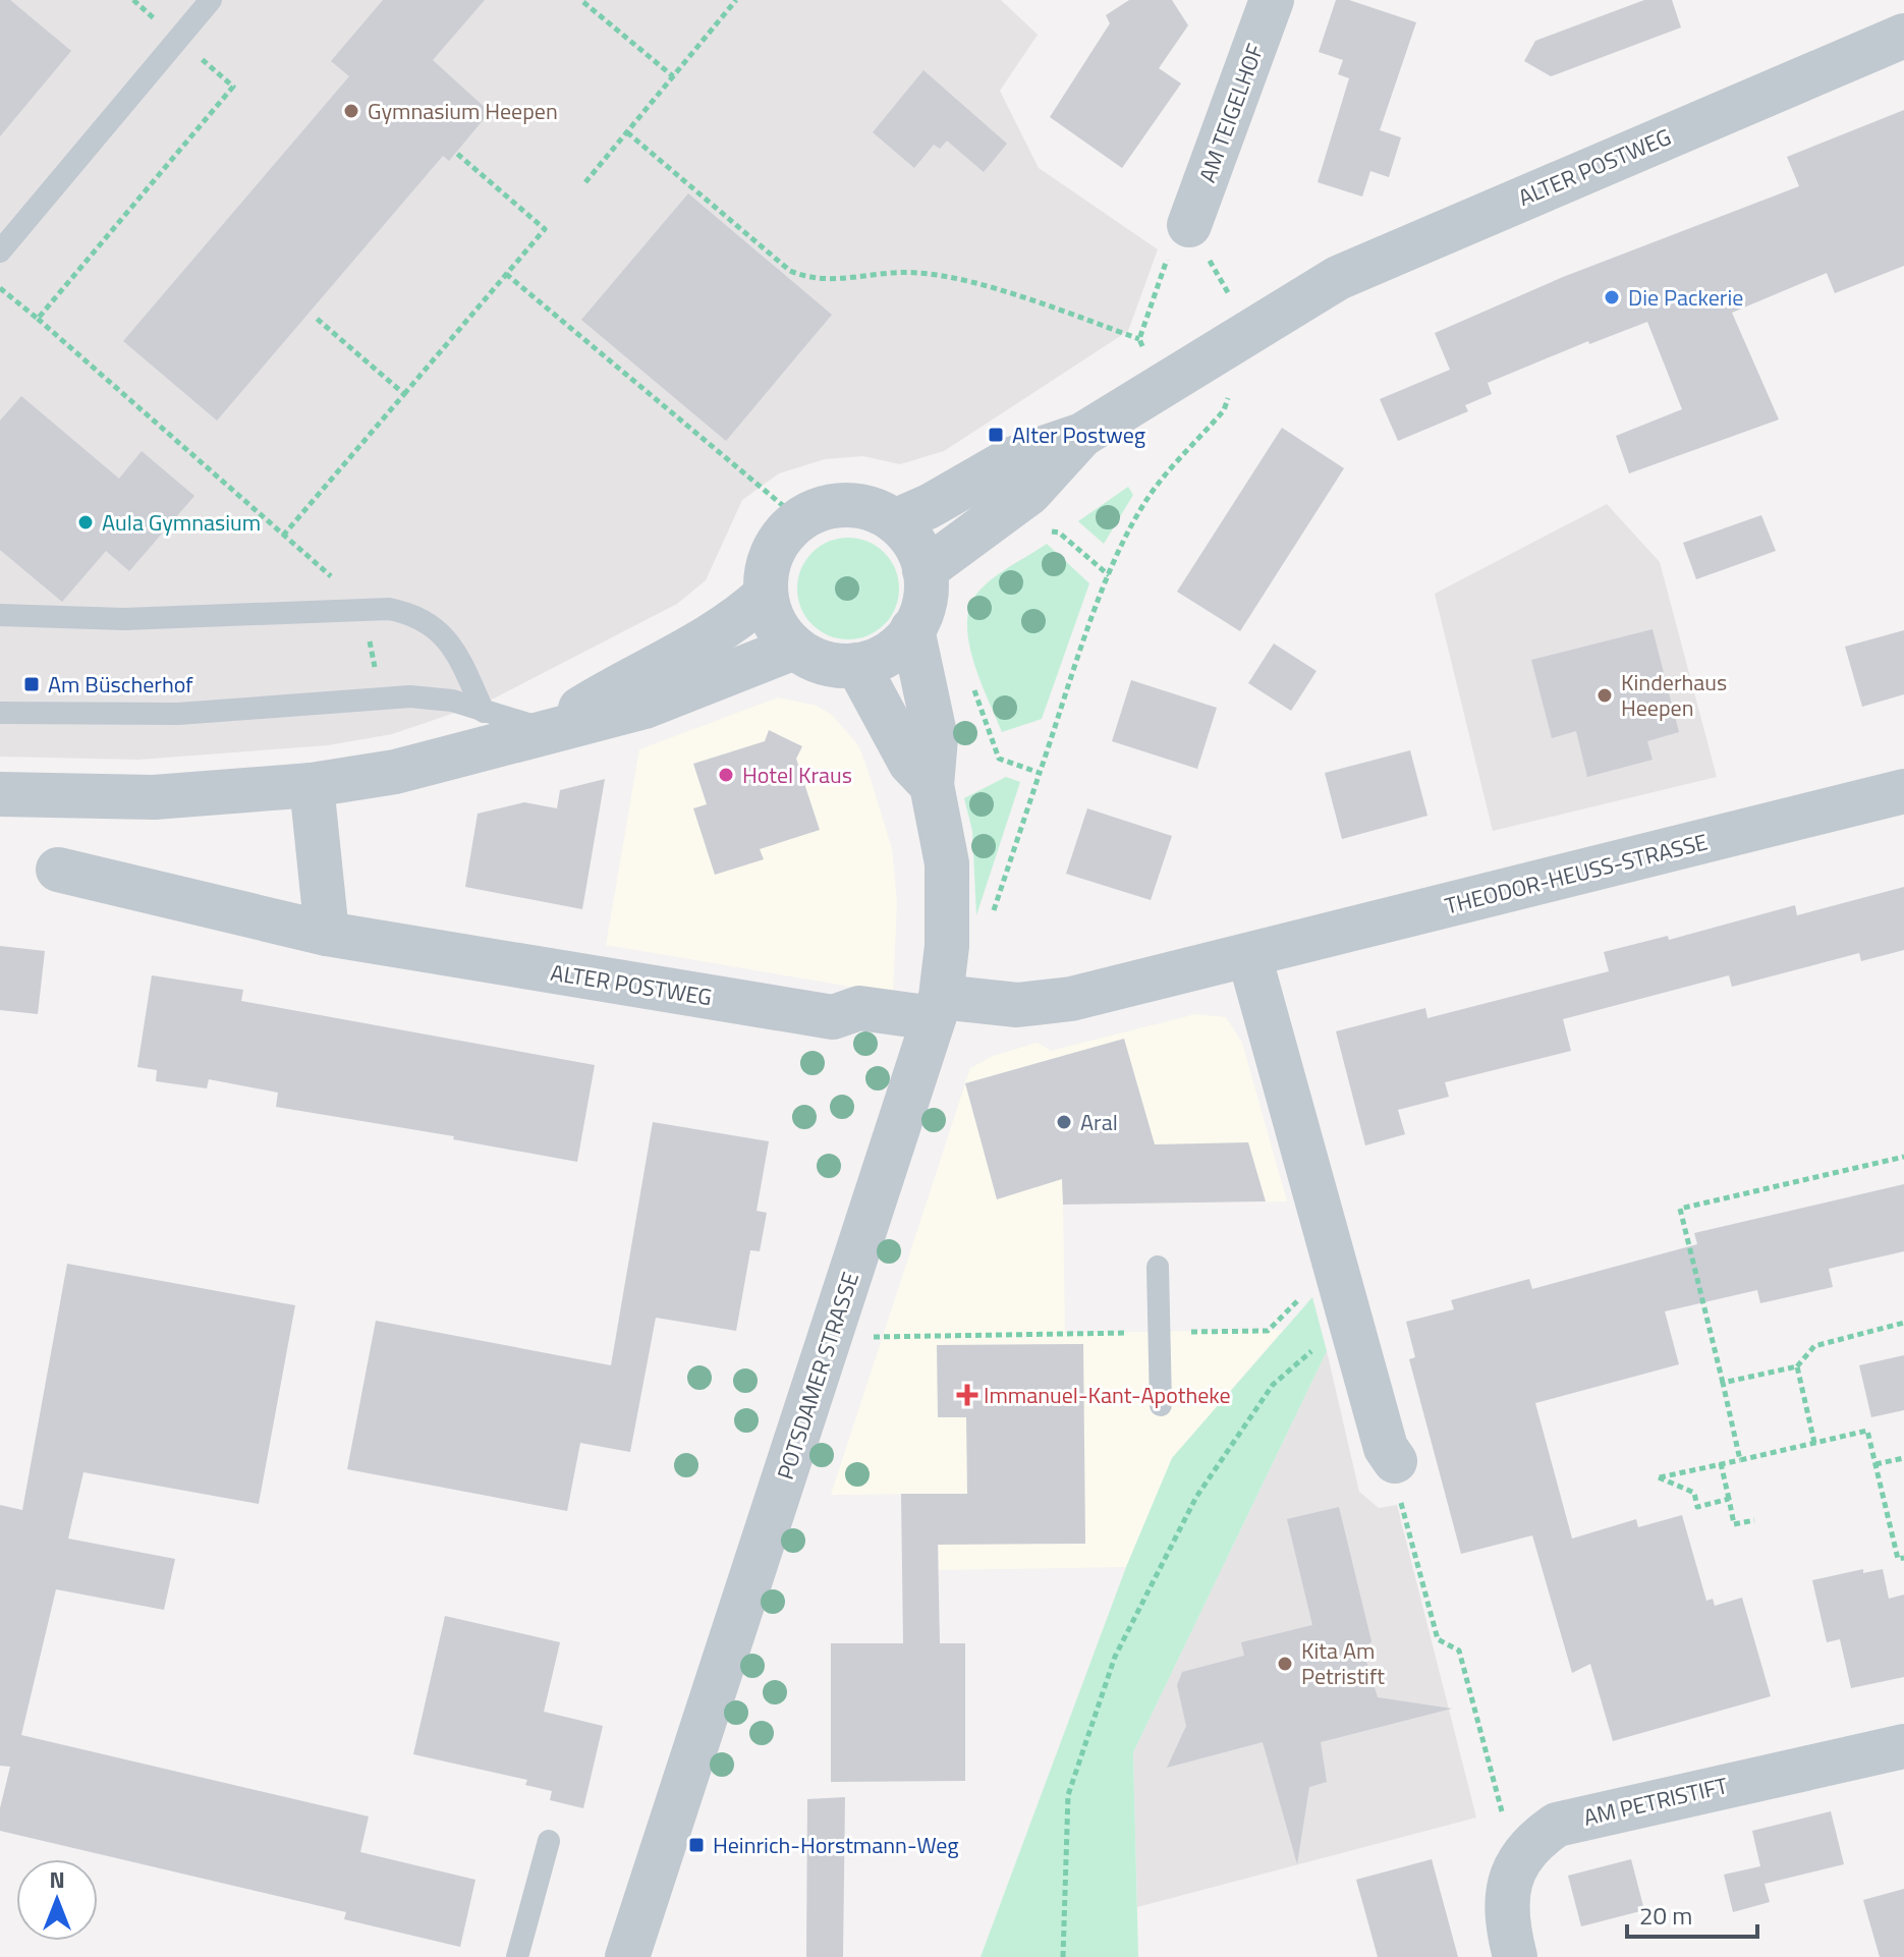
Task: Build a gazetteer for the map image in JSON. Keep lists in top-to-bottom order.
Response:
{
  "streets": {
    "street": [
      "AM TEIGELHOF",
      "ALTER POSTWEG",
      "THEODOR-HEUSS-STRASSE",
      "POTSDAMER STRASSE",
      "AM PETRISTIFT"
    ]
  },
  "crossings": [
    ["ALTER POSTWEG", "THEODOR-HEUSS-STRASSE"],
    ["ALTER POSTWEG", "POTSDAMER STRASSE"],
    ["THEODOR-HEUSS-STRASSE", "POTSDAMER STRASSE"]
  ],
  "places": {
    "other": [
      "Gymnasium Heepen",
      "Die Packerie",
      "Aula Gymnasium",
      "Kinderhaus Heepen",
      "Hotel Kraus",
      "Aral",
      "Kita Am Petristift"
    ],
    "transit": ["Alter Postweg", "Am Büscherhof", "Heinrich-Horstmann-Weg"],
    "health": ["Immanuel-Kant-Apotheke"]
  },
  "scale_bar": "20 m",
  "north": "top"
}
